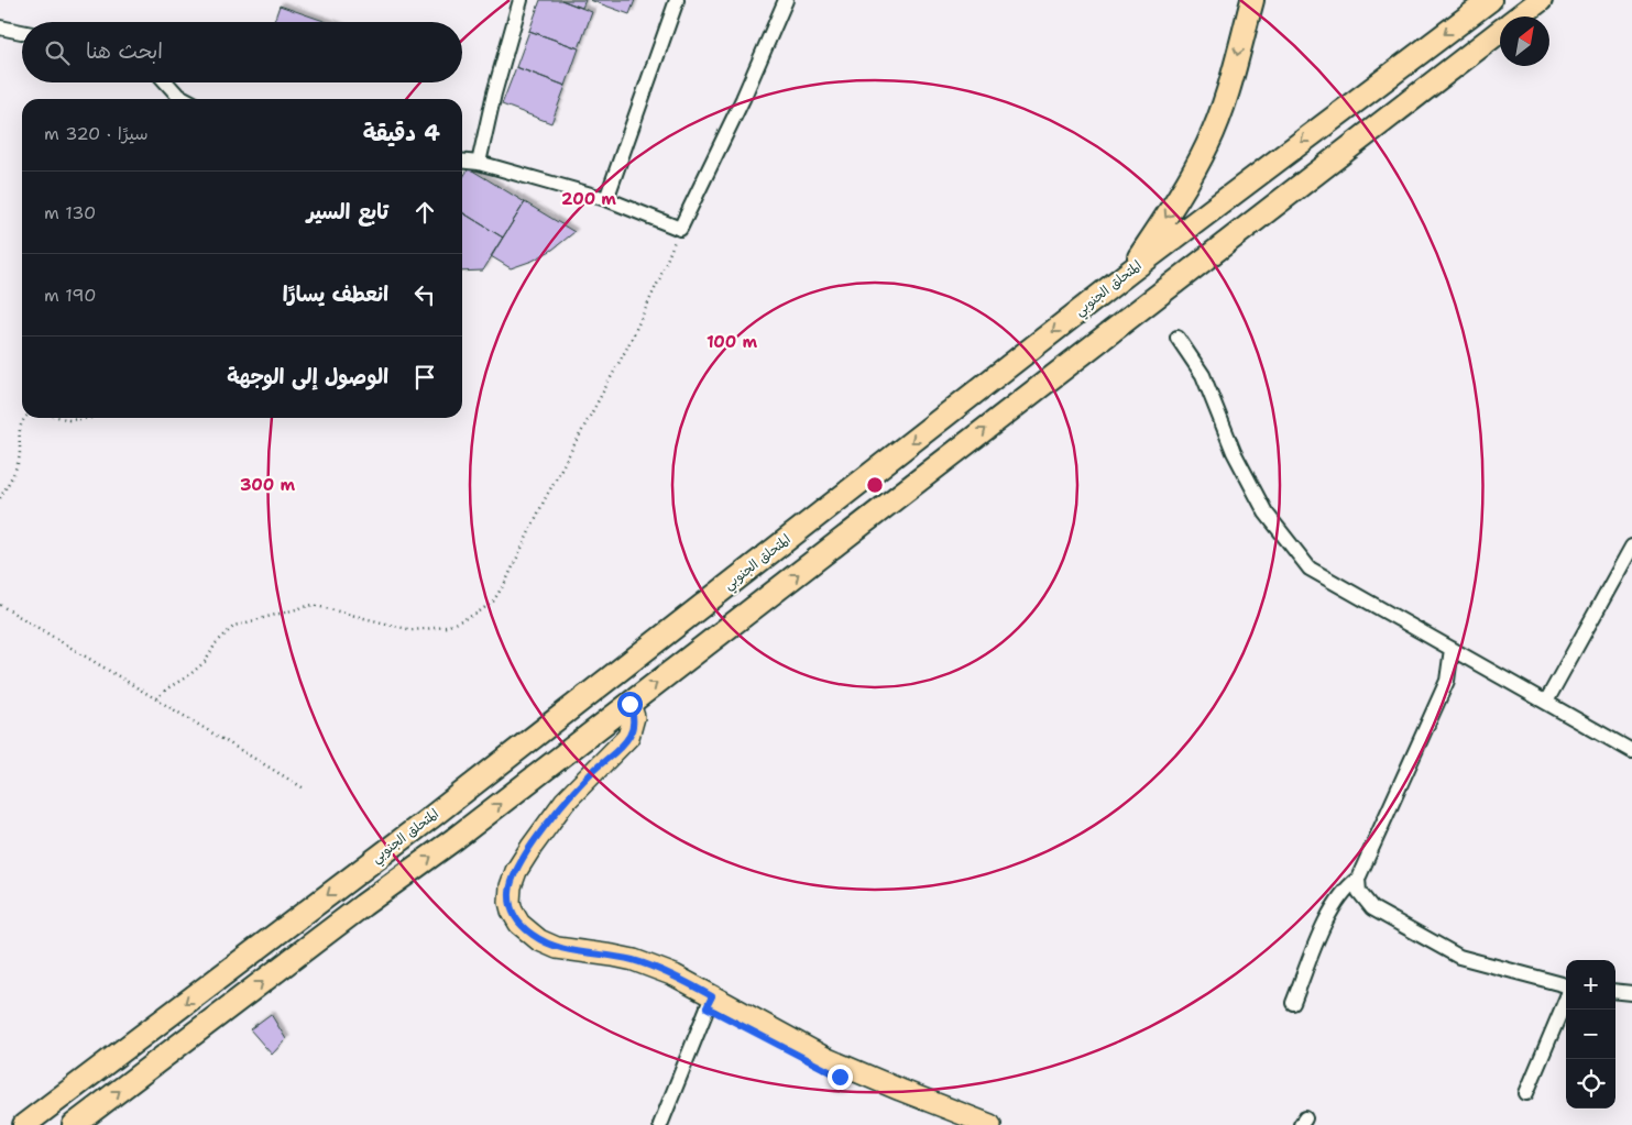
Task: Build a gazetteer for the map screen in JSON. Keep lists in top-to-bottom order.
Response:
{
  "streets": {
    "highway": ["المتحلق الجنوبي"]
  },
  "north": "top right",
  "page": {
    "search": "ابحث هنا",
    "heading": ["4 دقيقة", "سيرًا · 320 m"],
    "list": [
      ["تابع السير", "130 m"],
      ["انعطف يسارًا", "190 m"],
      "الوصول إلى الوجهة"
    ],
    "map_buttons": ["+", "−"]
  },
  "rings": ["200 m", "100 m", "300 m"]
}
